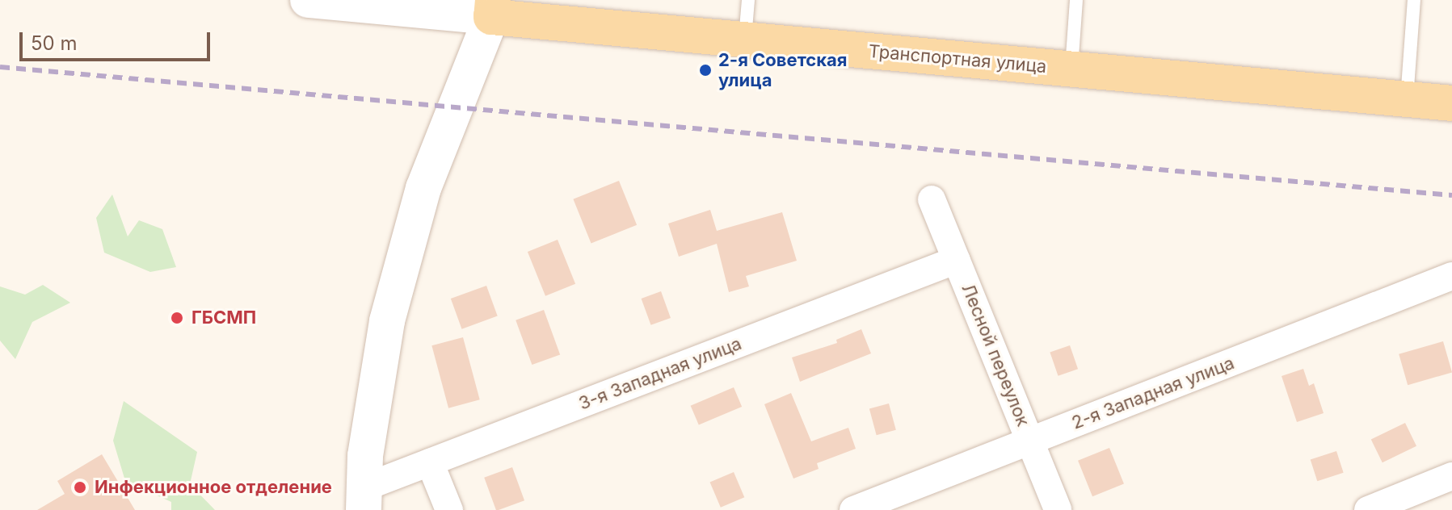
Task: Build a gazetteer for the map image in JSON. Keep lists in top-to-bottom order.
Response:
{
  "streets": {
    "main road": ["Транспортная улица"],
    "street": ["Лесной переулок", "3-я Западная улица", "2-я Западная улица"]
  },
  "crossings": [
    ["Лесной переулок", "3-я Западная улица"],
    ["Лесной переулок", "2-я Западная улица"]
  ],
  "places": ["2-я Советская улица", "ГБСМП", "Инфекционное отделение"],
  "scale_bar": "50 m"
}
